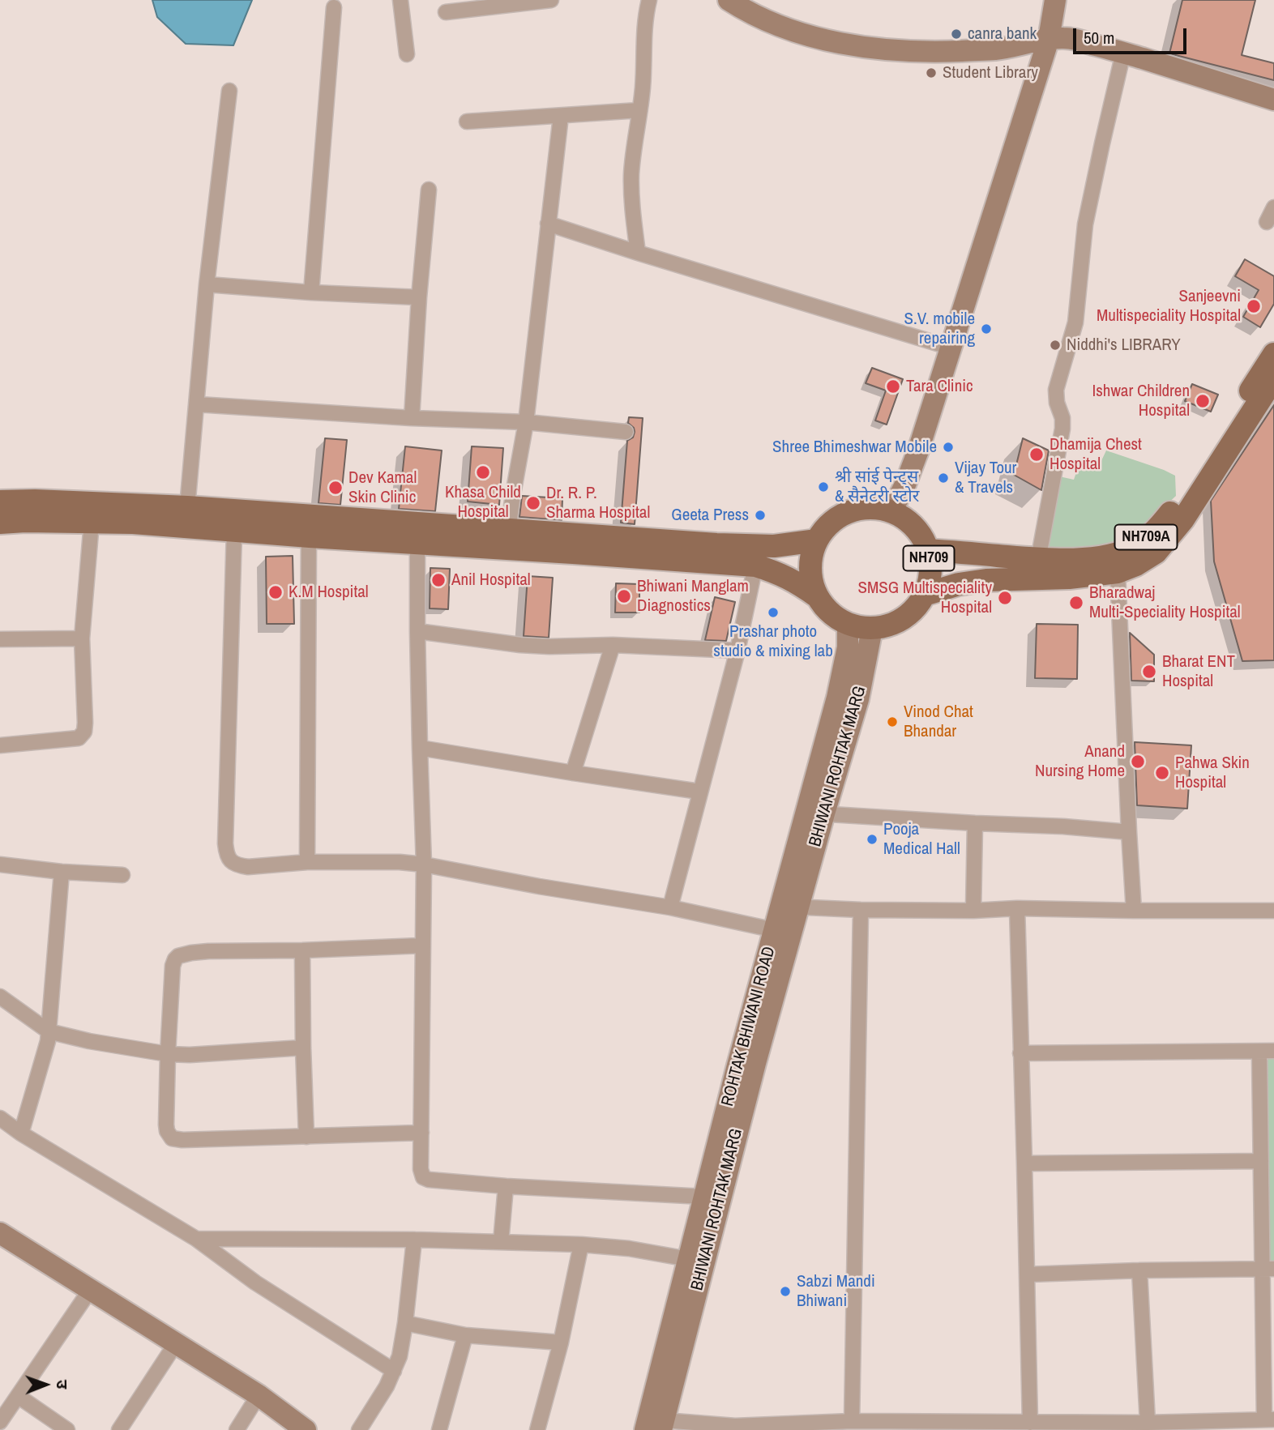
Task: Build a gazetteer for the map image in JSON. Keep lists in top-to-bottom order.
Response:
{
  "streets": {
    "main road": [
      "NH709A",
      "NH709",
      "BHIWANI ROHTAK MARG",
      "ROHTAK BHIWANI ROAD"
    ]
  },
  "crossings": [
    ["NH709A", "NH709"],
    ["NH709A", "BHIWANI ROHTAK MARG"],
    ["NH709", "BHIWANI ROHTAK MARG"],
    ["BHIWANI ROHTAK MARG", "ROHTAK BHIWANI ROAD"]
  ],
  "places": [
    "canra bank",
    "Student Library",
    "Sanjeevni Multispeciality Hospital",
    "S.V. mobile repairing",
    "Niddhi's LIBRARY",
    "Tara Clinic",
    "Ishwar Children Hospital",
    "Shree Bhimeshwar Mobile",
    "Dhamija Chest Hospital",
    "Khasa Child Hospital",
    "Vijay Tour & Travels",
    "श्री सांई पेन्ट्स & सैनेटरी स्टोर",
    "Dev Kamal Skin Clinic",
    "Dr. R. P. Sharma Hospital",
    "Geeta Press",
    "Anil Hospital",
    "K.M Hospital",
    "Bhiwani Manglam Diagnostics",
    "SMSG Multispeciality Hospital",
    "Bharadwaj Multi-Speciality Hospital",
    "Prashar photo studio & mixing lab",
    "Bharat ENT Hospital",
    "Vinod Chat Bhandar",
    "Anand Nursing Home",
    "Pahwa Skin Hospital",
    "Pooja Medical Hall",
    "Sabzi Mandi Bhiwani"
  ],
  "scale_bar": "50 m",
  "north": "right"
}
